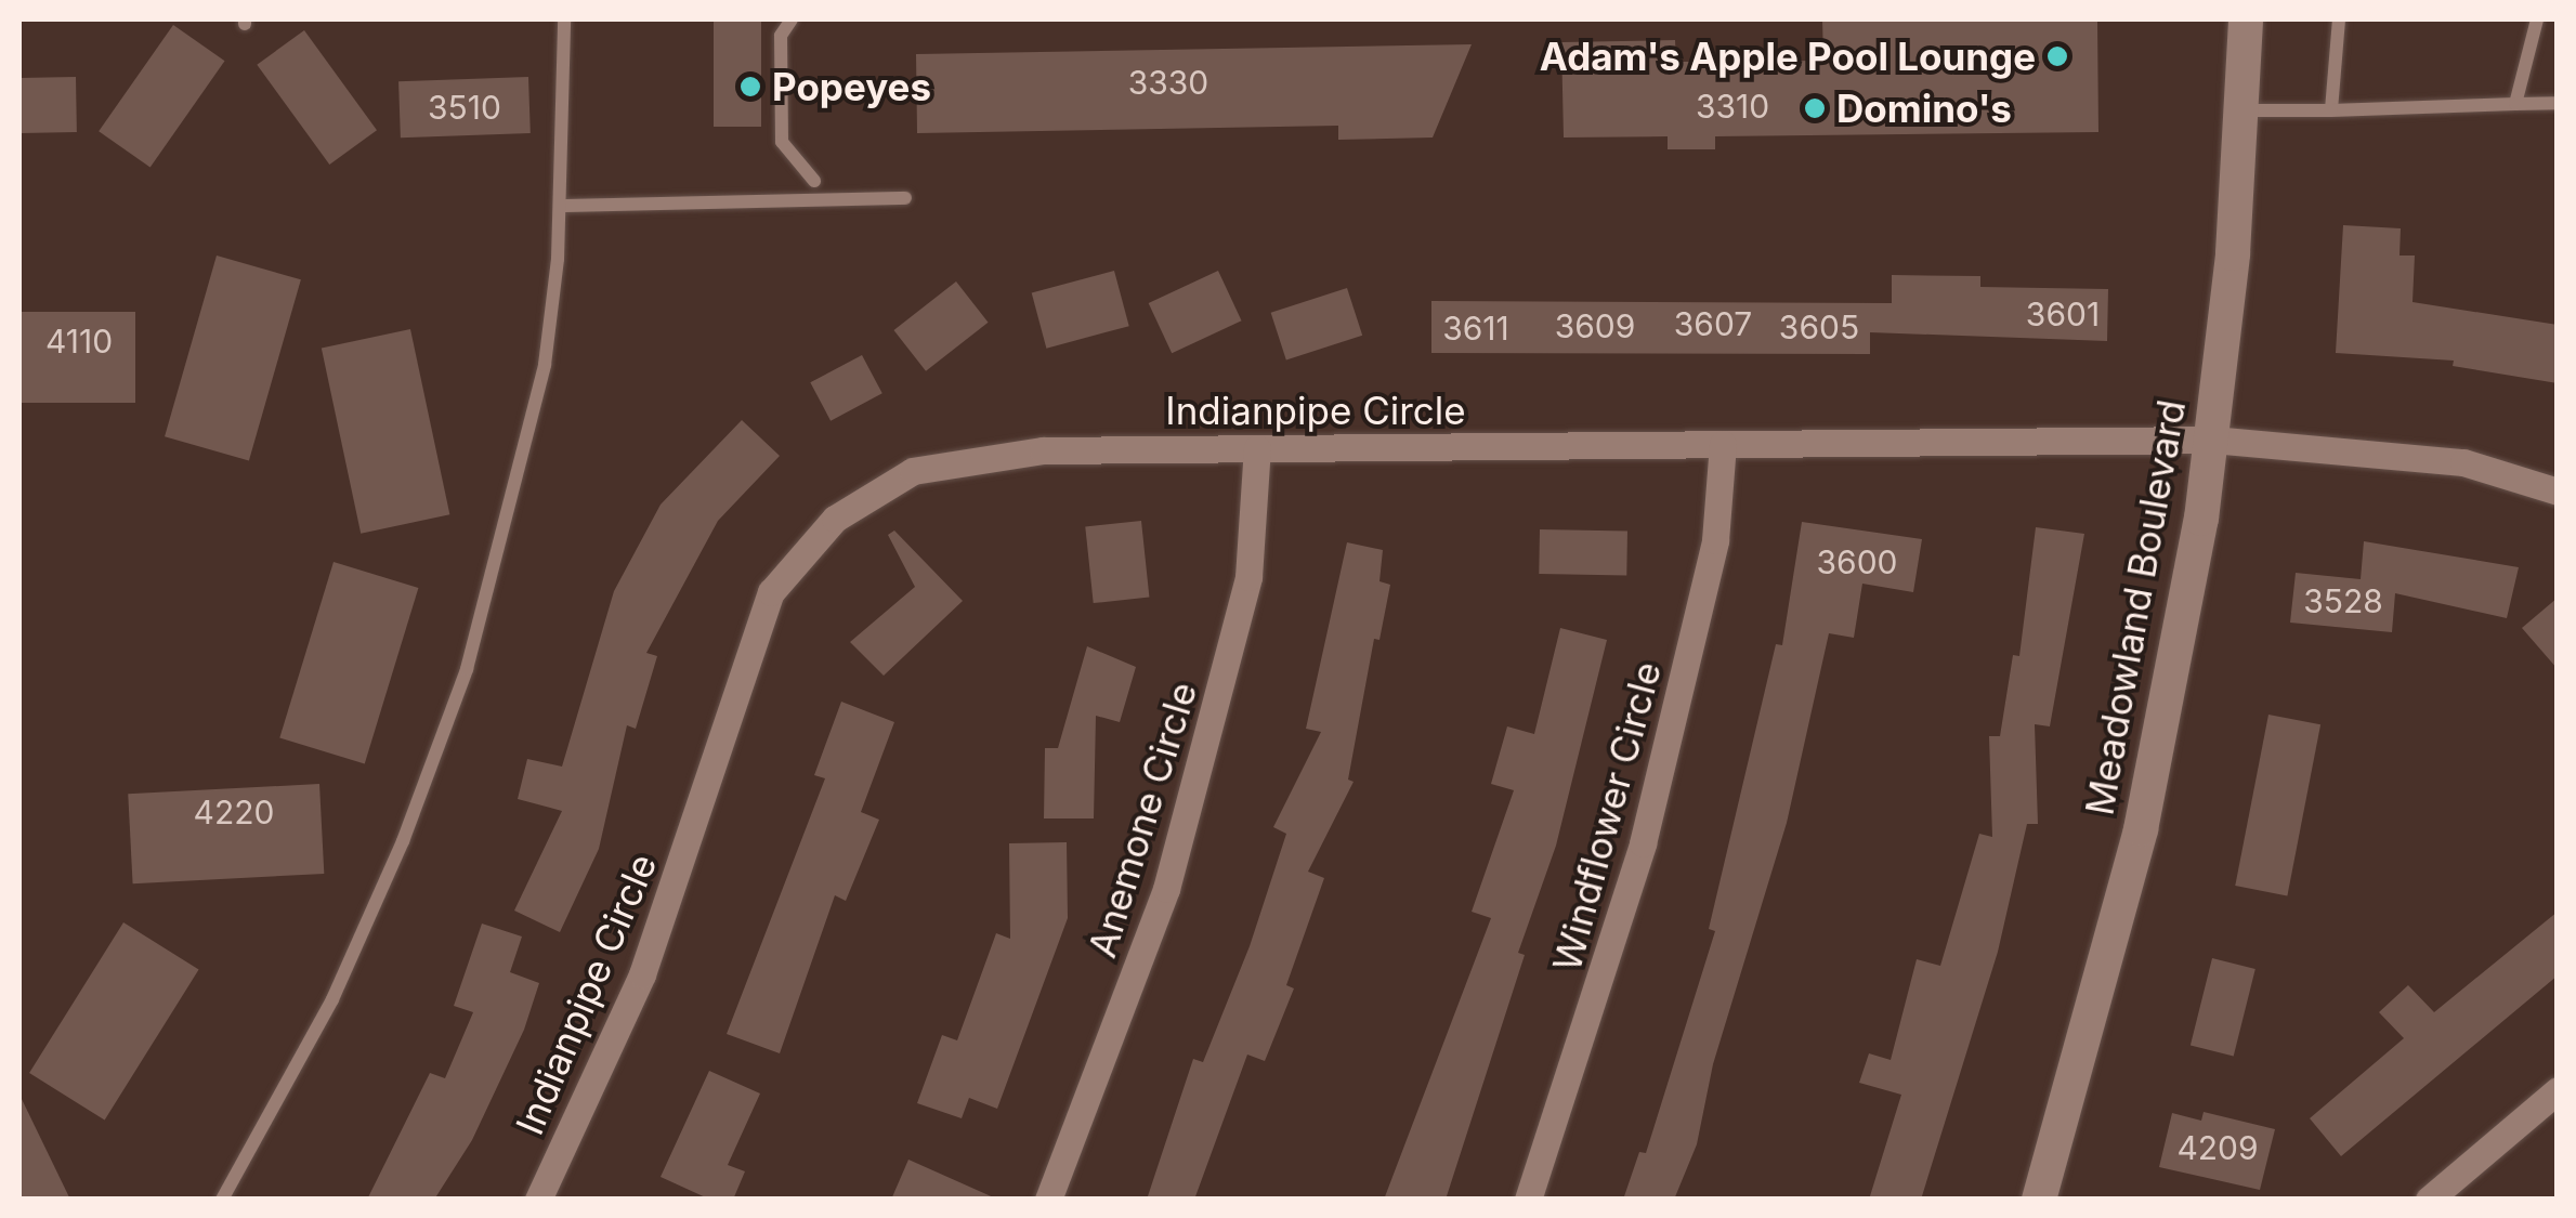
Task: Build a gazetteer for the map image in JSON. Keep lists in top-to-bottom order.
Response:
{
  "streets": {
    "street": [
      "Indianpipe Circle",
      "Meadowland Boulevard",
      "Windflower Circle",
      "Anemone Circle"
    ]
  },
  "crossings": [
    ["Indianpipe Circle", "Meadowland Boulevard"],
    ["Indianpipe Circle", "Windflower Circle"],
    ["Indianpipe Circle", "Anemone Circle"]
  ],
  "places": ["Adam's Apple Pool Lounge", "Popeyes", "Domino's"],
  "house_numbers": [
    "3330",
    "3310",
    "3510",
    "3601",
    "3607",
    "3609",
    "3605",
    "3611",
    "4110",
    "3600",
    "3528",
    "4220",
    "4209"
  ]
}
